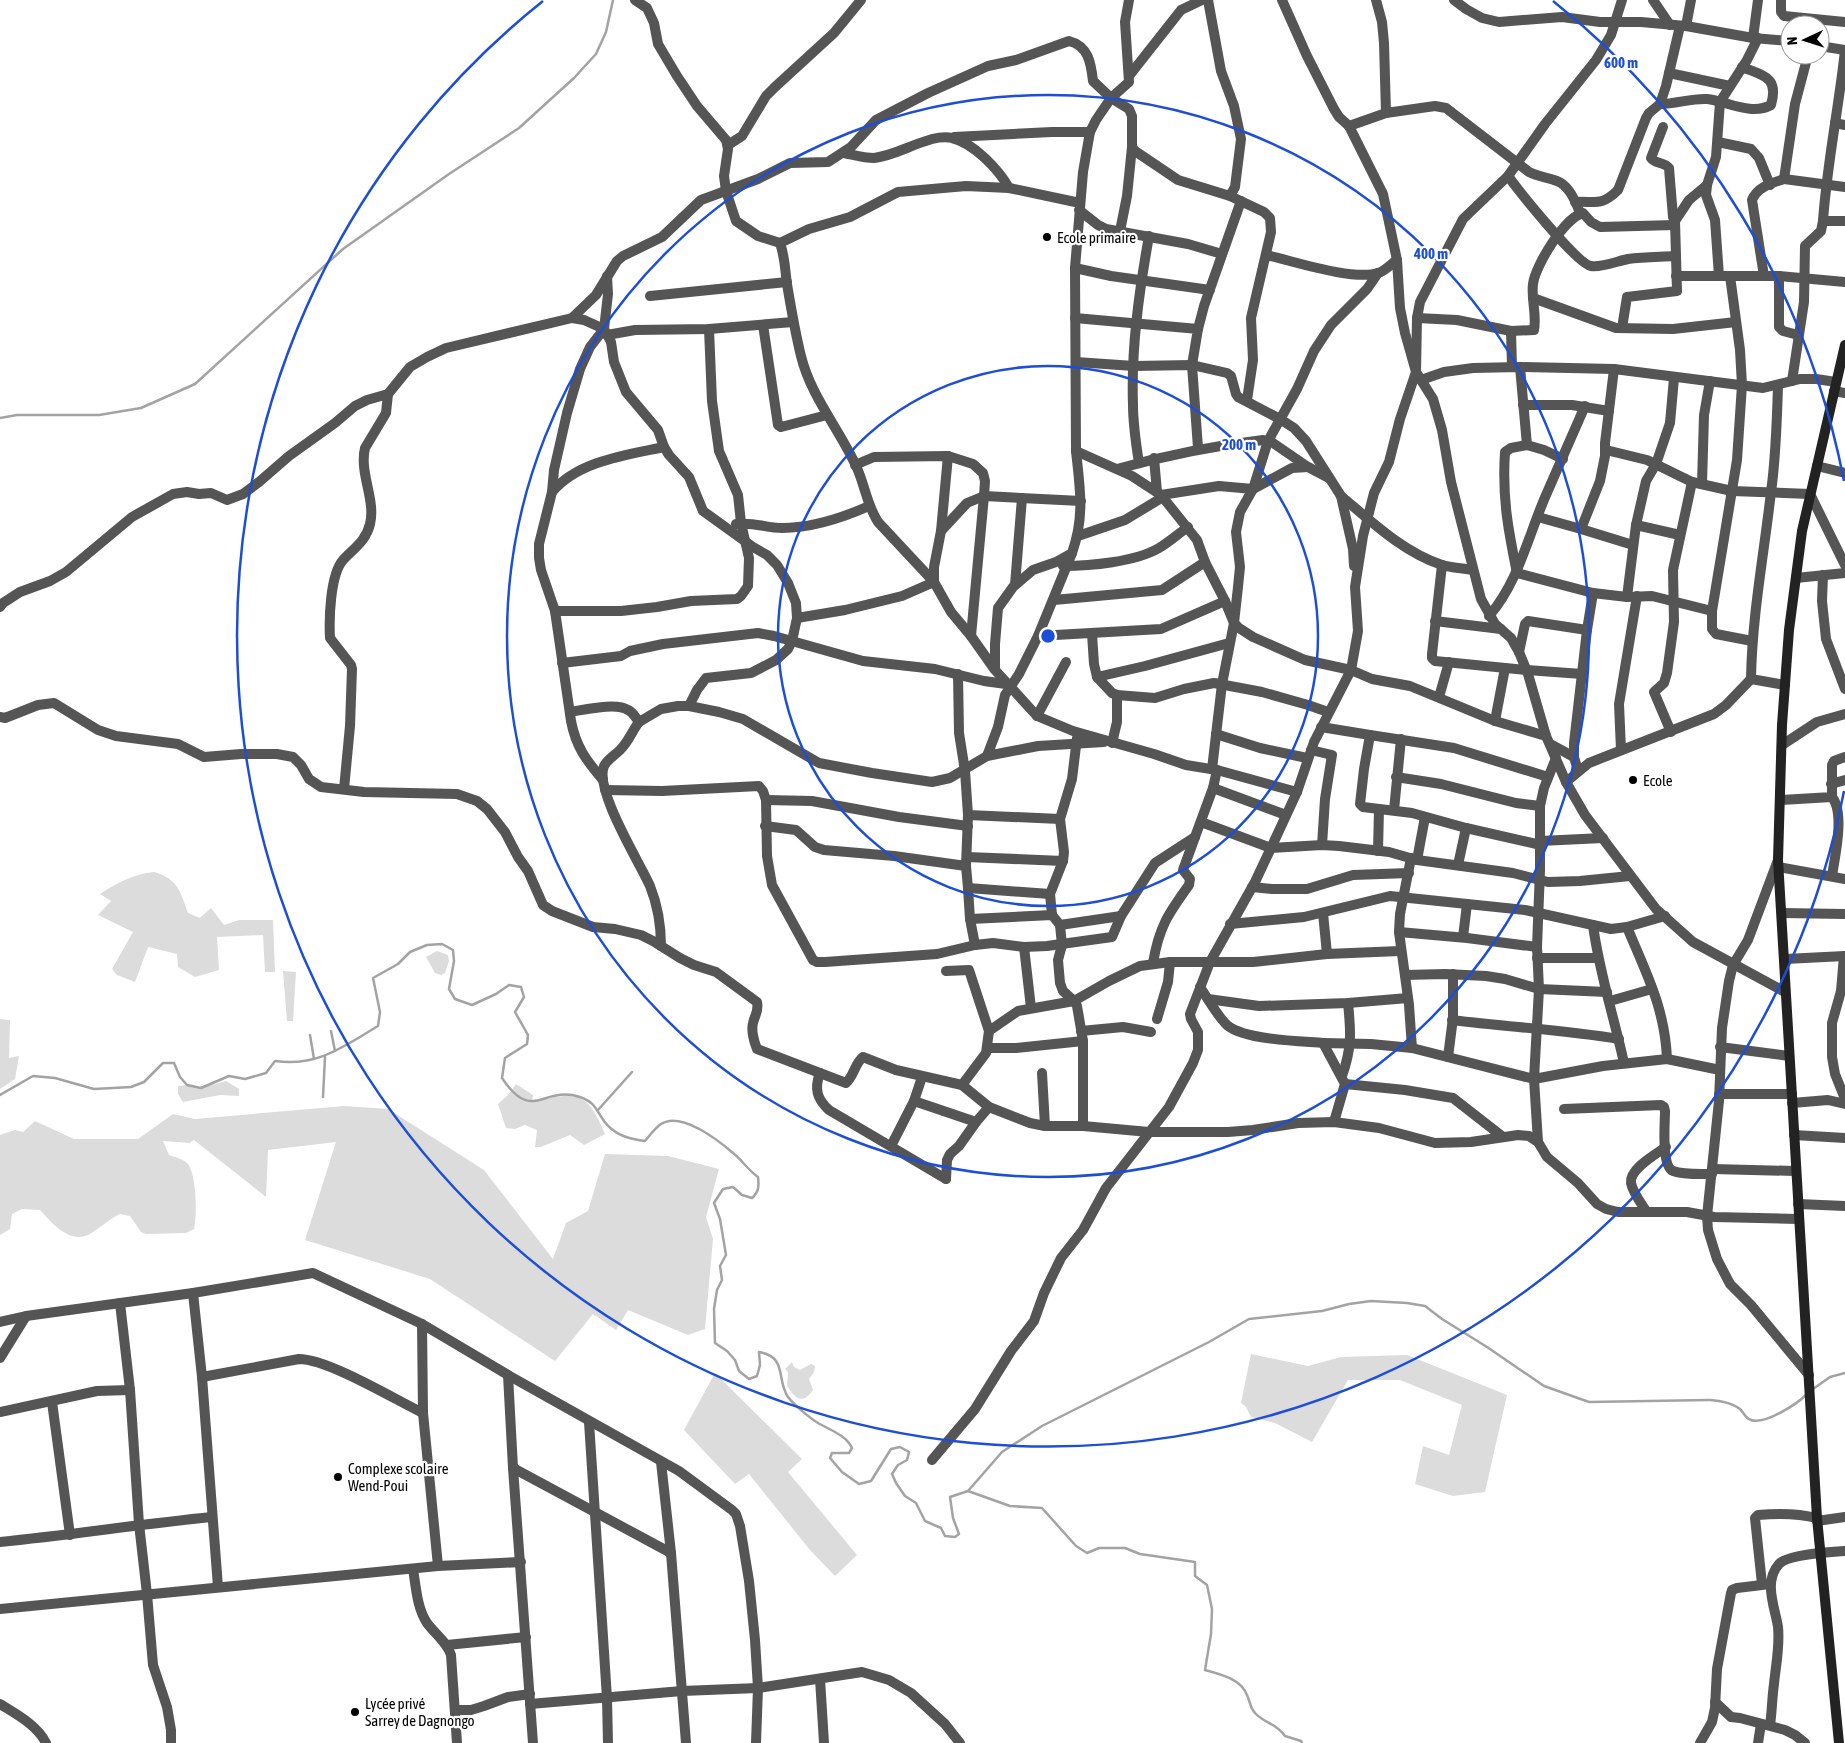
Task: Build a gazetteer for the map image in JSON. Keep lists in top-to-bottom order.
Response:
{
  "places": [
    "Ecole primaire",
    "Ecole",
    "Complexe scolaire Wend-Poui",
    "Lycée privé Sarrey de Dagnongo"
  ],
  "north": "left",
  "rings": ["600 m", "400 m", "200 m"]
}
